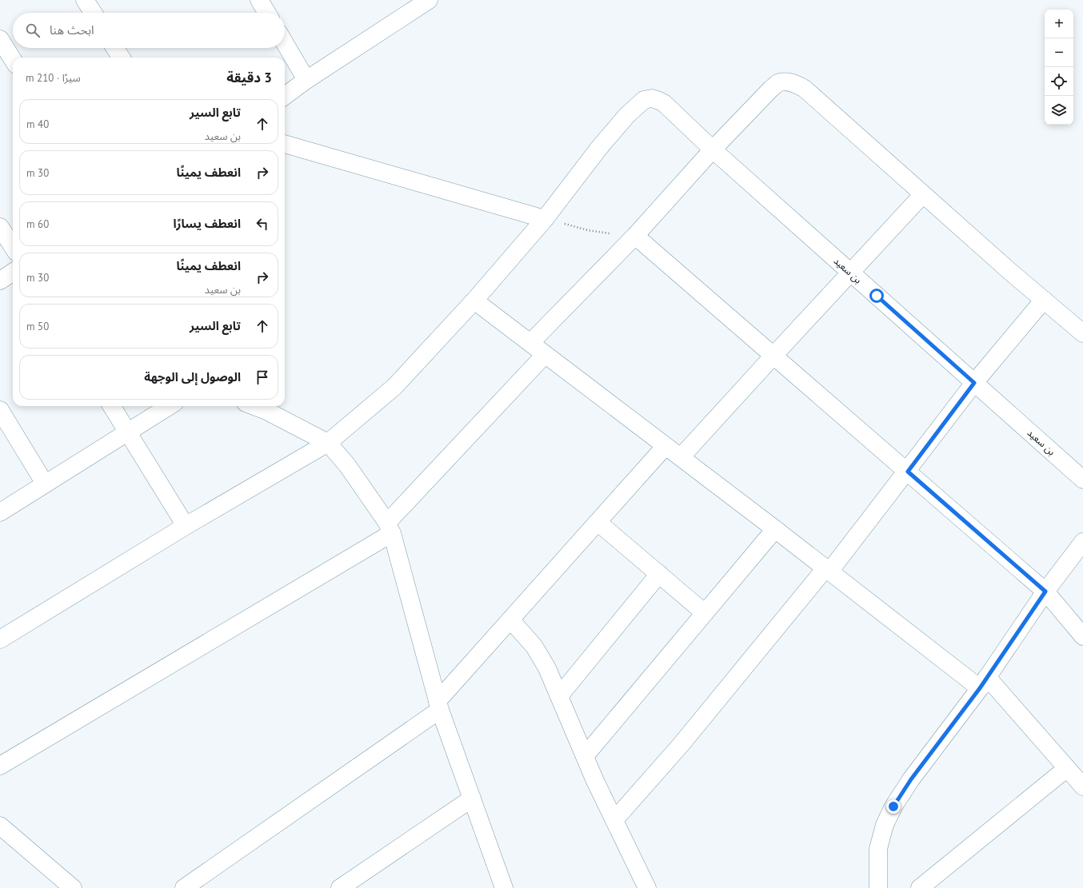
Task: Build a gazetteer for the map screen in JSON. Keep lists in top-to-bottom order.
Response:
{
  "streets": {
    "street": ["بن سعيد"]
  },
  "page": {
    "map_buttons": ["+", "−"],
    "search": "ابحث هنا",
    "heading": ["3 دقيقة", "سيرًا · 210 m"],
    "list": [
      ["تابع السير", "بن سعيد", "40 m"],
      ["انعطف يمينًا", "30 m"],
      ["انعطف يسارًا", "60 m"],
      ["انعطف يمينًا", "بن سعيد", "30 m"],
      ["تابع السير", "50 m"],
      "الوصول إلى الوجهة"
    ]
  }
}
